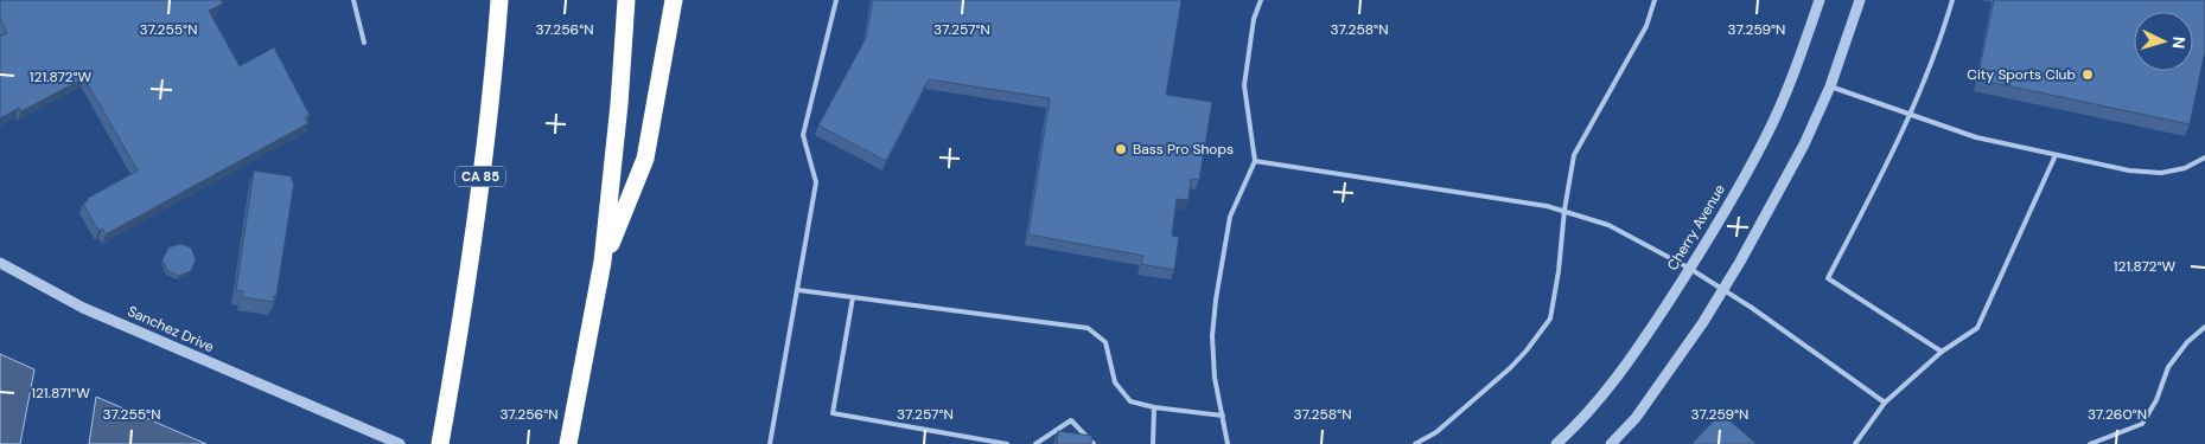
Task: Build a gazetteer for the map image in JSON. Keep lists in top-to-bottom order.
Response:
{
  "streets": {
    "highway": ["CA 85"],
    "street": ["Cherry Avenue", "Sanchez Drive"]
  },
  "places": ["City Sports Club", "Bass Pro Shops"],
  "north": "right",
  "coordinates": [
    "37.255°N",
    "37.256°N",
    "37.257°N",
    "37.258°N",
    "37.259°N",
    "121.872°W",
    "121.871°W",
    "37.260°N"
  ]
}
